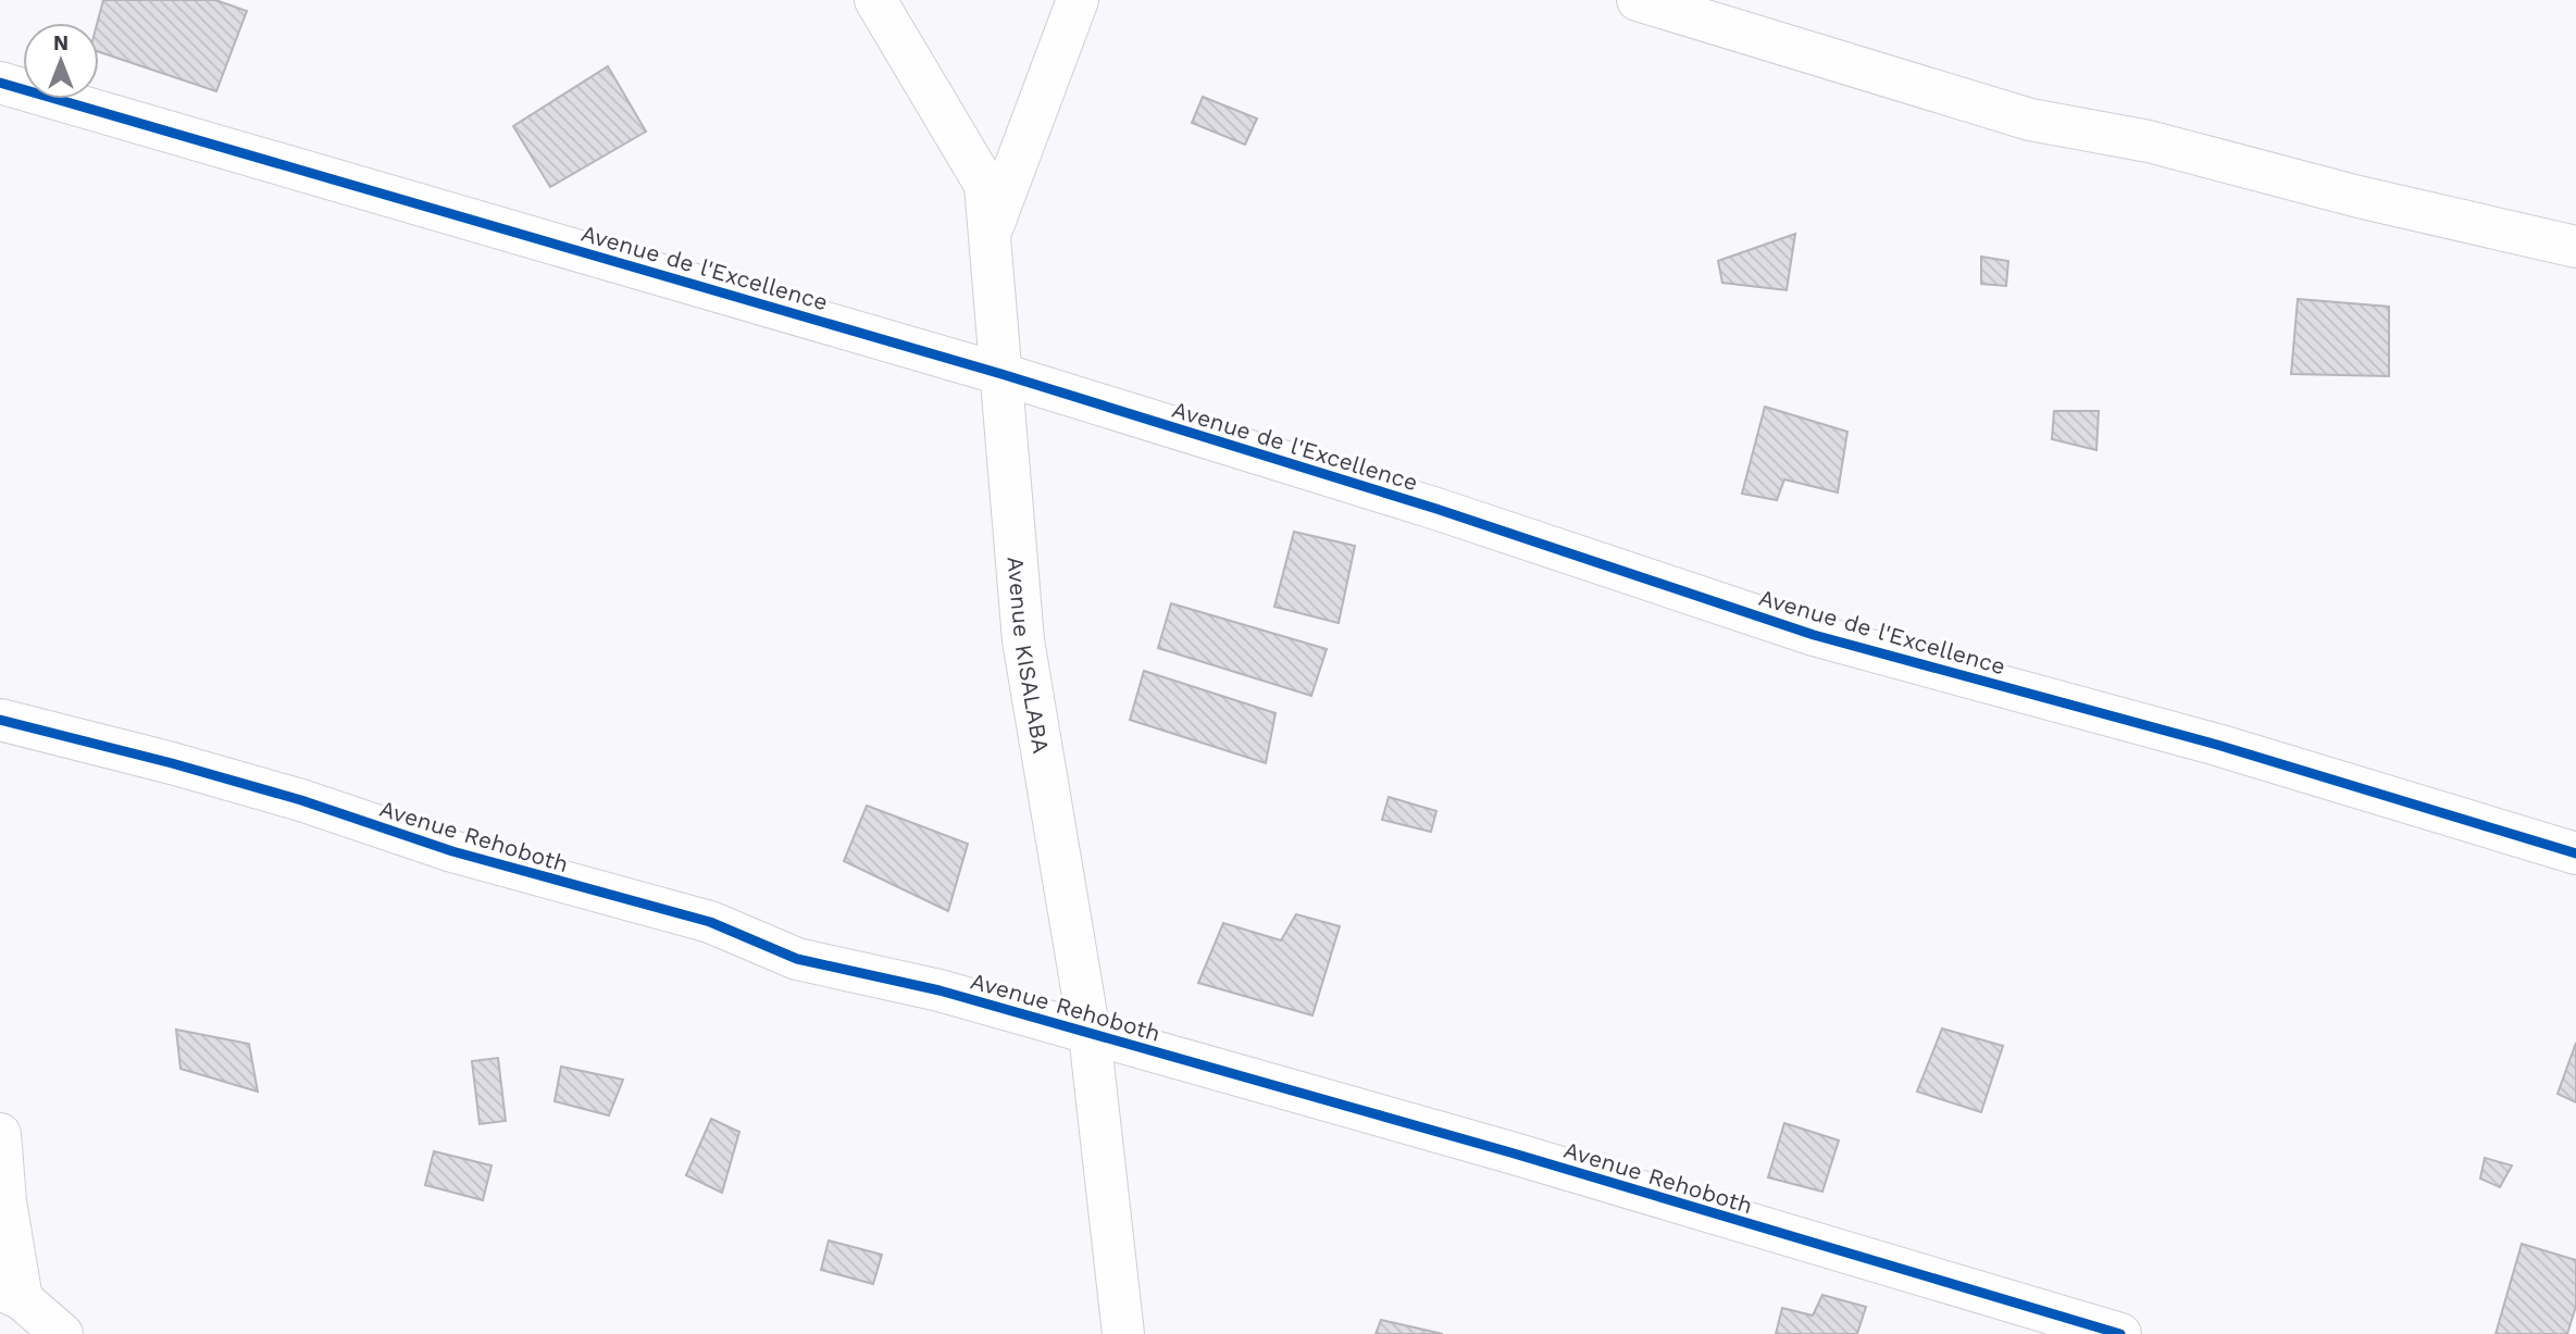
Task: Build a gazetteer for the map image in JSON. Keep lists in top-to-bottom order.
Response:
{
  "streets": {
    "street": ["Avenue de l'Excellence", "Avenue KISALABA", "Avenue Rehoboth"]
  },
  "crossings": [
    ["Avenue de l'Excellence", "Avenue KISALABA"],
    ["Avenue KISALABA", "Avenue Rehoboth"]
  ],
  "north": "top"
}
